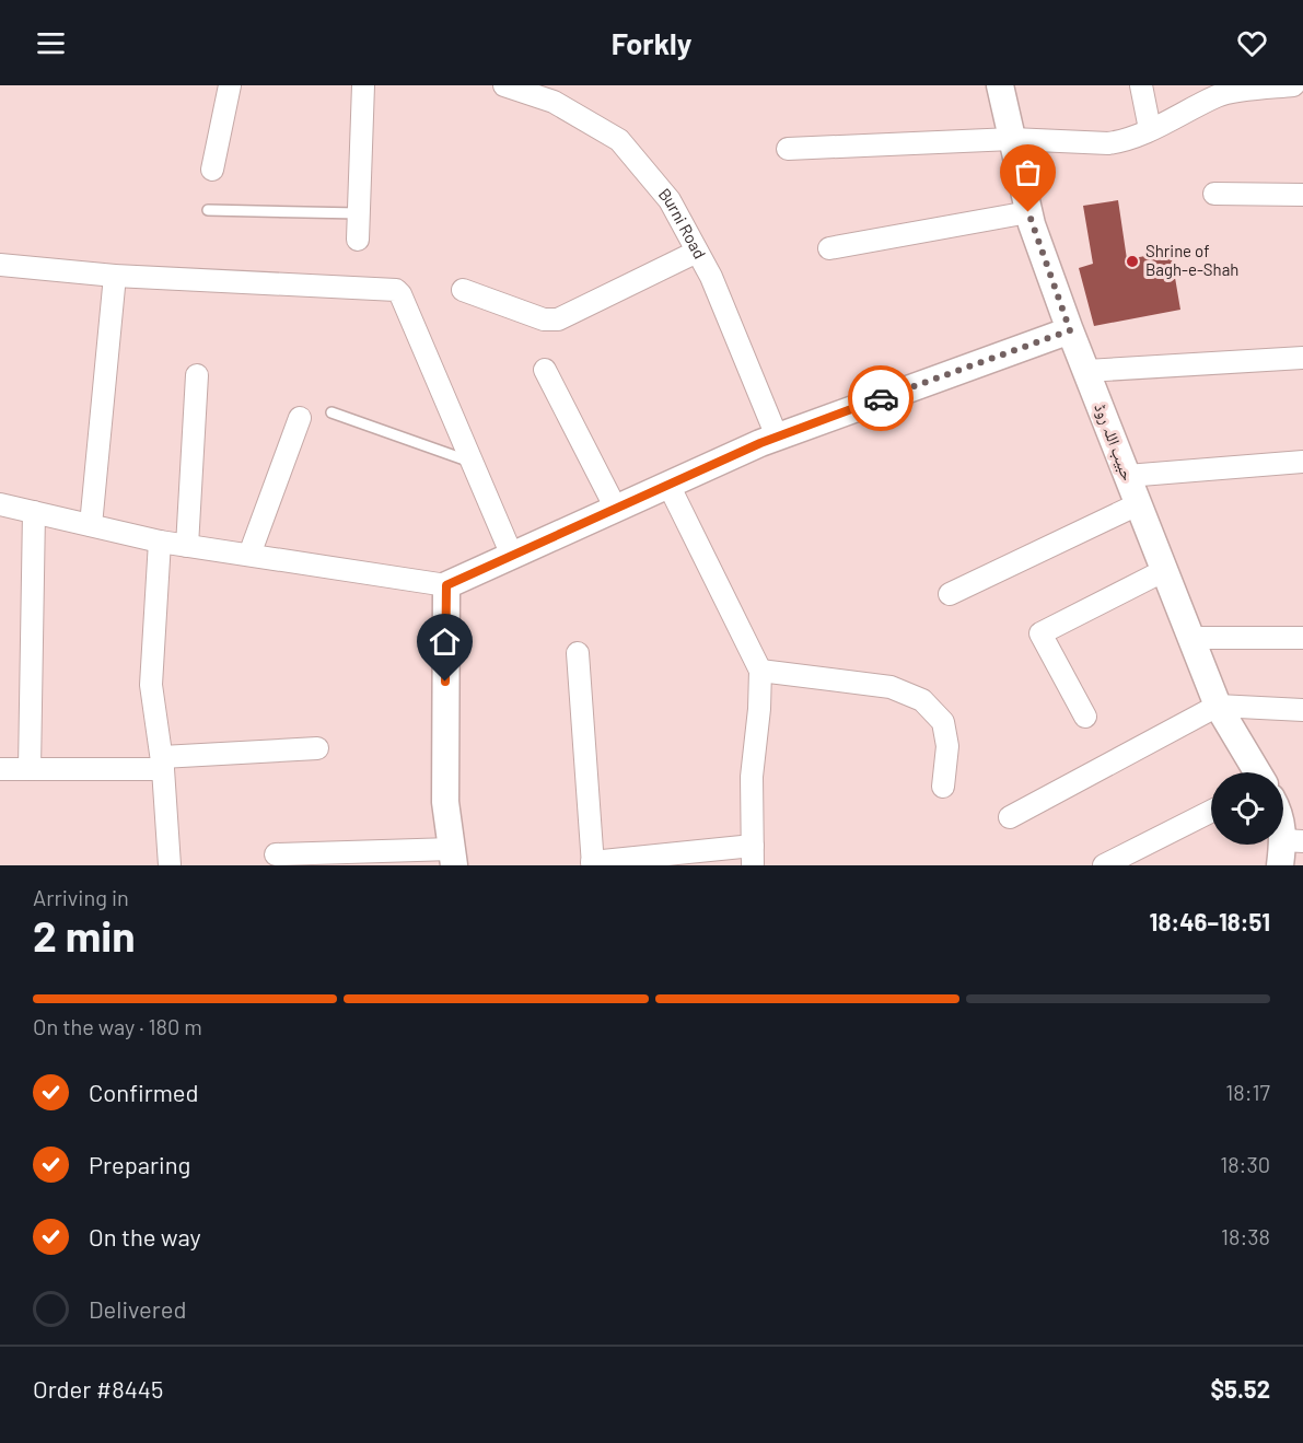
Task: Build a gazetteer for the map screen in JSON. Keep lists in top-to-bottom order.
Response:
{
  "streets": {
    "street": ["Burni Road", "حبیب اللہ روڈ"]
  },
  "places": ["Shrine of Bagh-e-Shah"],
  "page": {
    "header": "Forkly",
    "heading": ["2 min", "Arriving in", "18:46–18:51"],
    "panel": ["Order #8445", "$5.52"],
    "bar": "On the way · 180 m",
    "list": [
      ["Confirmed", "18:17"],
      ["Preparing", "18:30"],
      ["On the way", "18:38"],
      "Delivered"
    ]
  }
}
